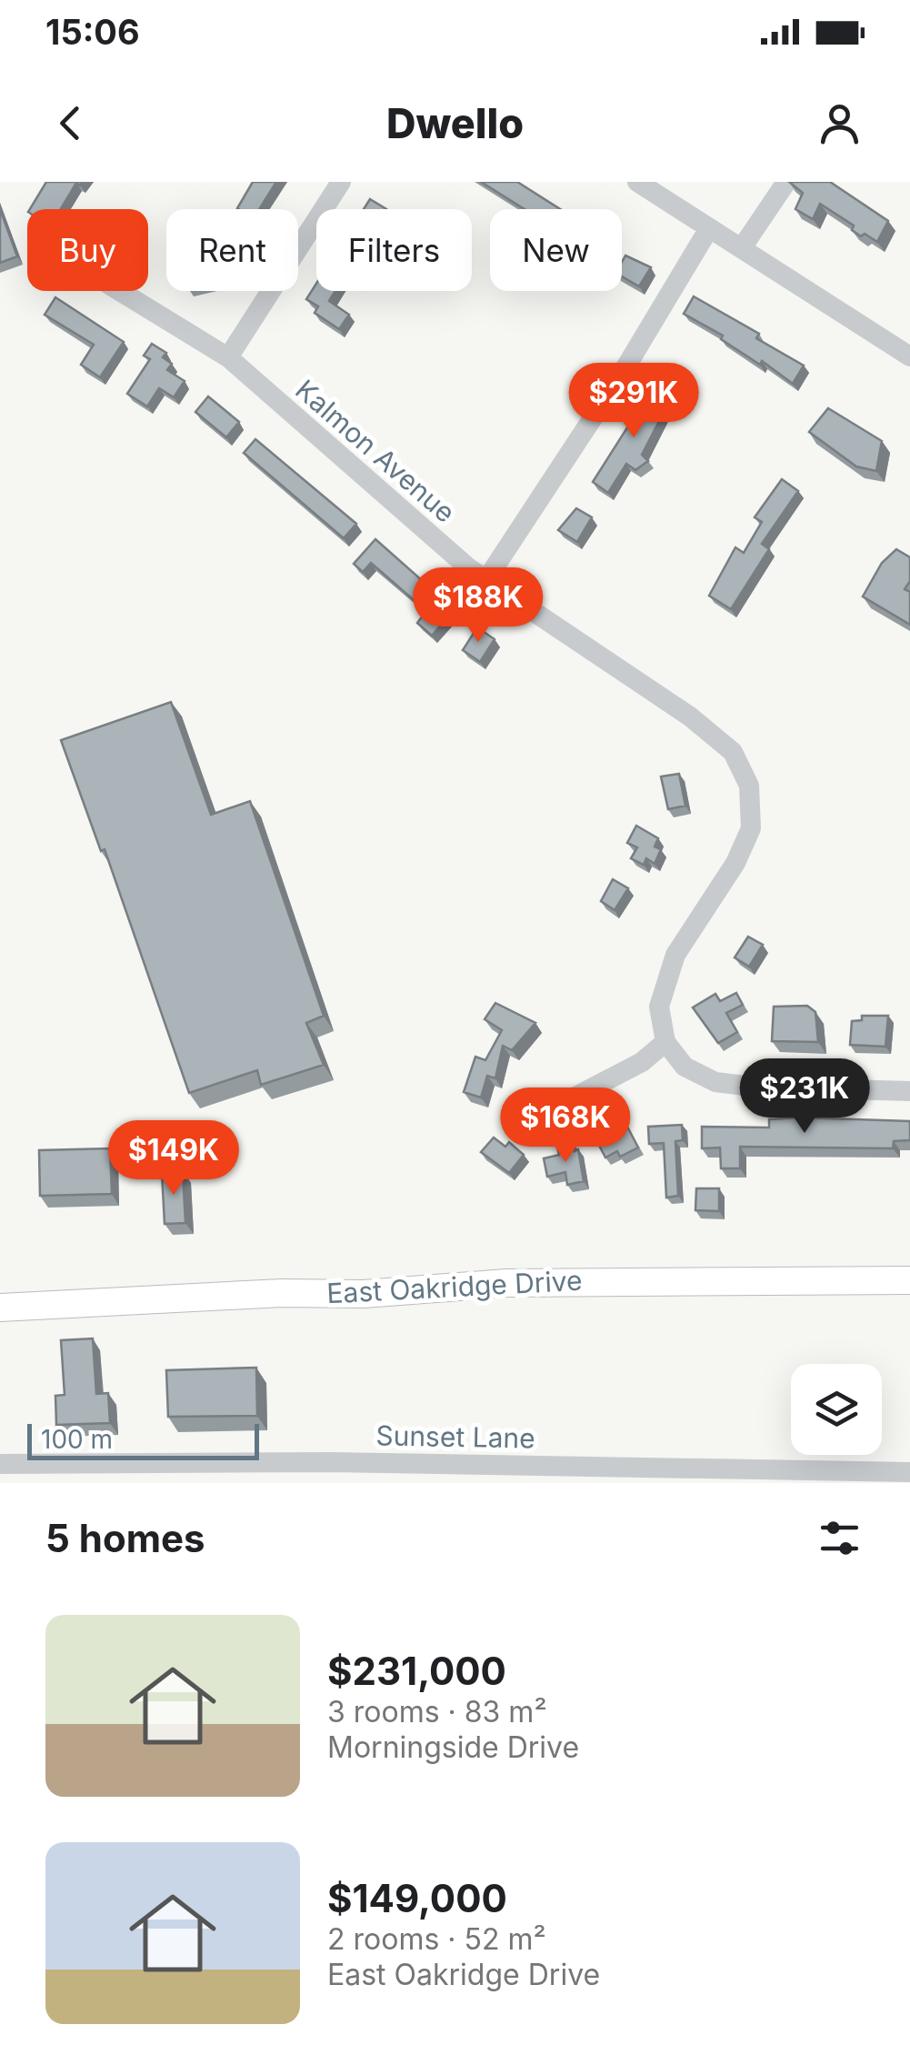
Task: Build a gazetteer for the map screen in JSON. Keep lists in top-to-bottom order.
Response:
{
  "streets": {
    "main road": ["East Oakridge Drive"],
    "street": ["Kalmon Avenue", "Sunset Lane"]
  },
  "scale_bar": "100 m",
  "page": {
    "status": "15:06",
    "header": "Dwello",
    "chip": [
      "Buy",
      "Rent",
      "Filters",
      "New"
    ],
    "price": [
      "$291K",
      "$188K",
      "$231K",
      "$168K",
      "$149K"
    ],
    "scale": "100 m",
    "heading": "5 homes",
    "list": [
      {
        "name": "$231,000",
        "note": "3 rooms · 83 m² · Morningside Drive"
      },
      {
        "name": "$149,000",
        "note": "2 rooms · 52 m² · East Oakridge Drive"
      }
    ]
  }
}
